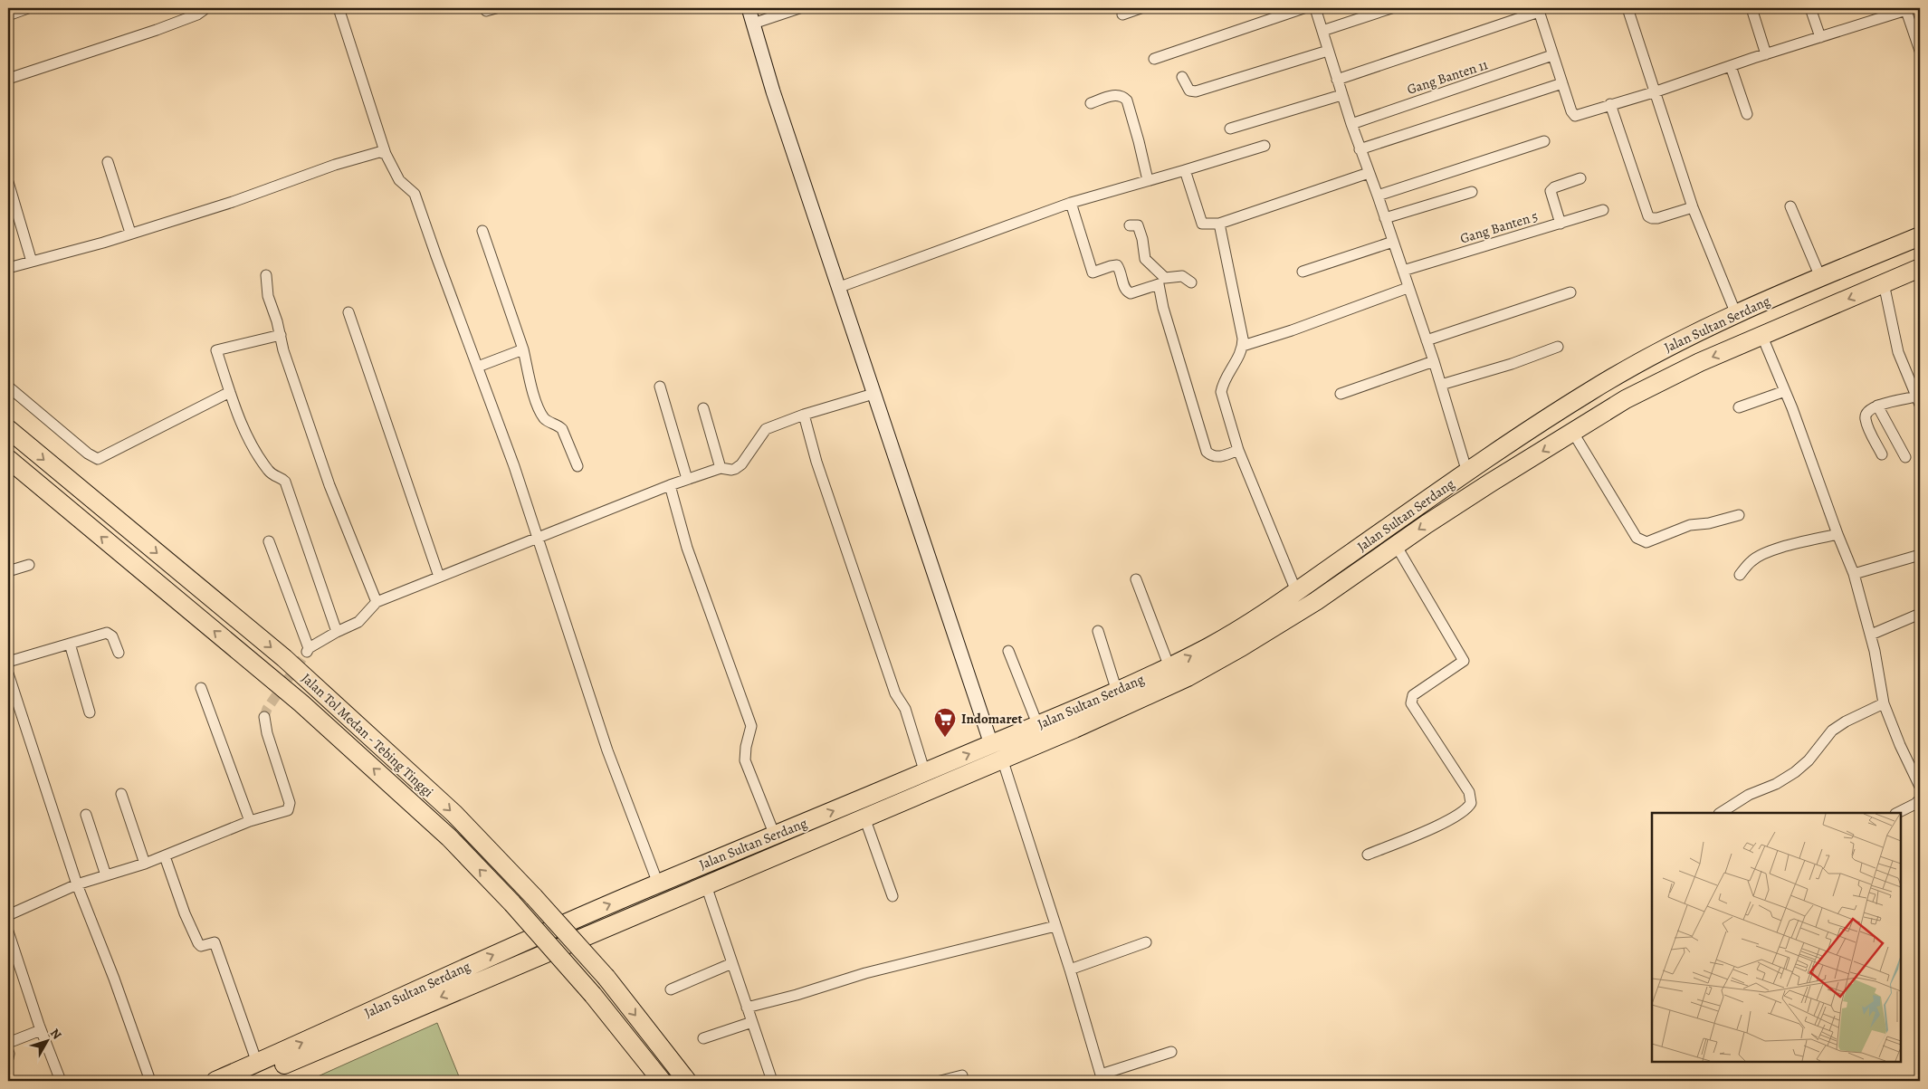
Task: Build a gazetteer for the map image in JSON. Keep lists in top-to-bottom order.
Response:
{
  "streets": {
    "highway": ["Jalan Sultan Serdang", "Jalan Tol Medan - Tebing Tinggi"],
    "street": ["Gang Banten 11", "Gang Banten 5"]
  },
  "places": {
    "supermarket": ["Indomaret"]
  },
  "north": "top right"
}
